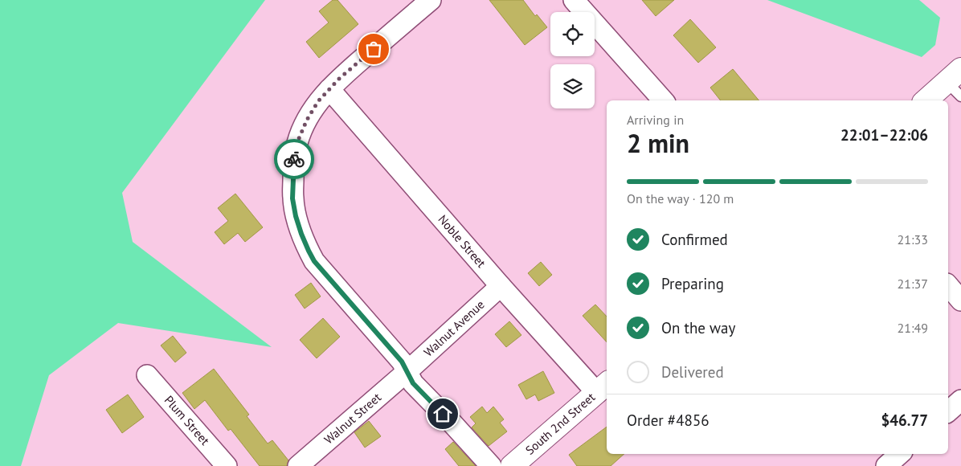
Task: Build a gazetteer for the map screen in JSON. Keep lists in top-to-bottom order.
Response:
{
  "streets": {
    "main road": ["South 2nd Street"],
    "street": [
      "Noble Street",
      "Walnut Avenue",
      "Walnut Street",
      "Plum Street"
    ]
  },
  "crossings": [
    ["Noble Street", "Walnut Avenue"],
    ["Noble Street", "South 2nd Street"],
    ["Walnut Avenue", "Walnut Street"]
  ],
  "page": {
    "heading": ["2 min", "Arriving in", "22:01–22:06"],
    "panel": ["Order #4856", "$46.77"],
    "bar": "On the way · 120 m",
    "list": [
      ["Confirmed", "21:33"],
      ["Preparing", "21:37"],
      ["On the way", "21:49"],
      "Delivered"
    ]
  }
}
